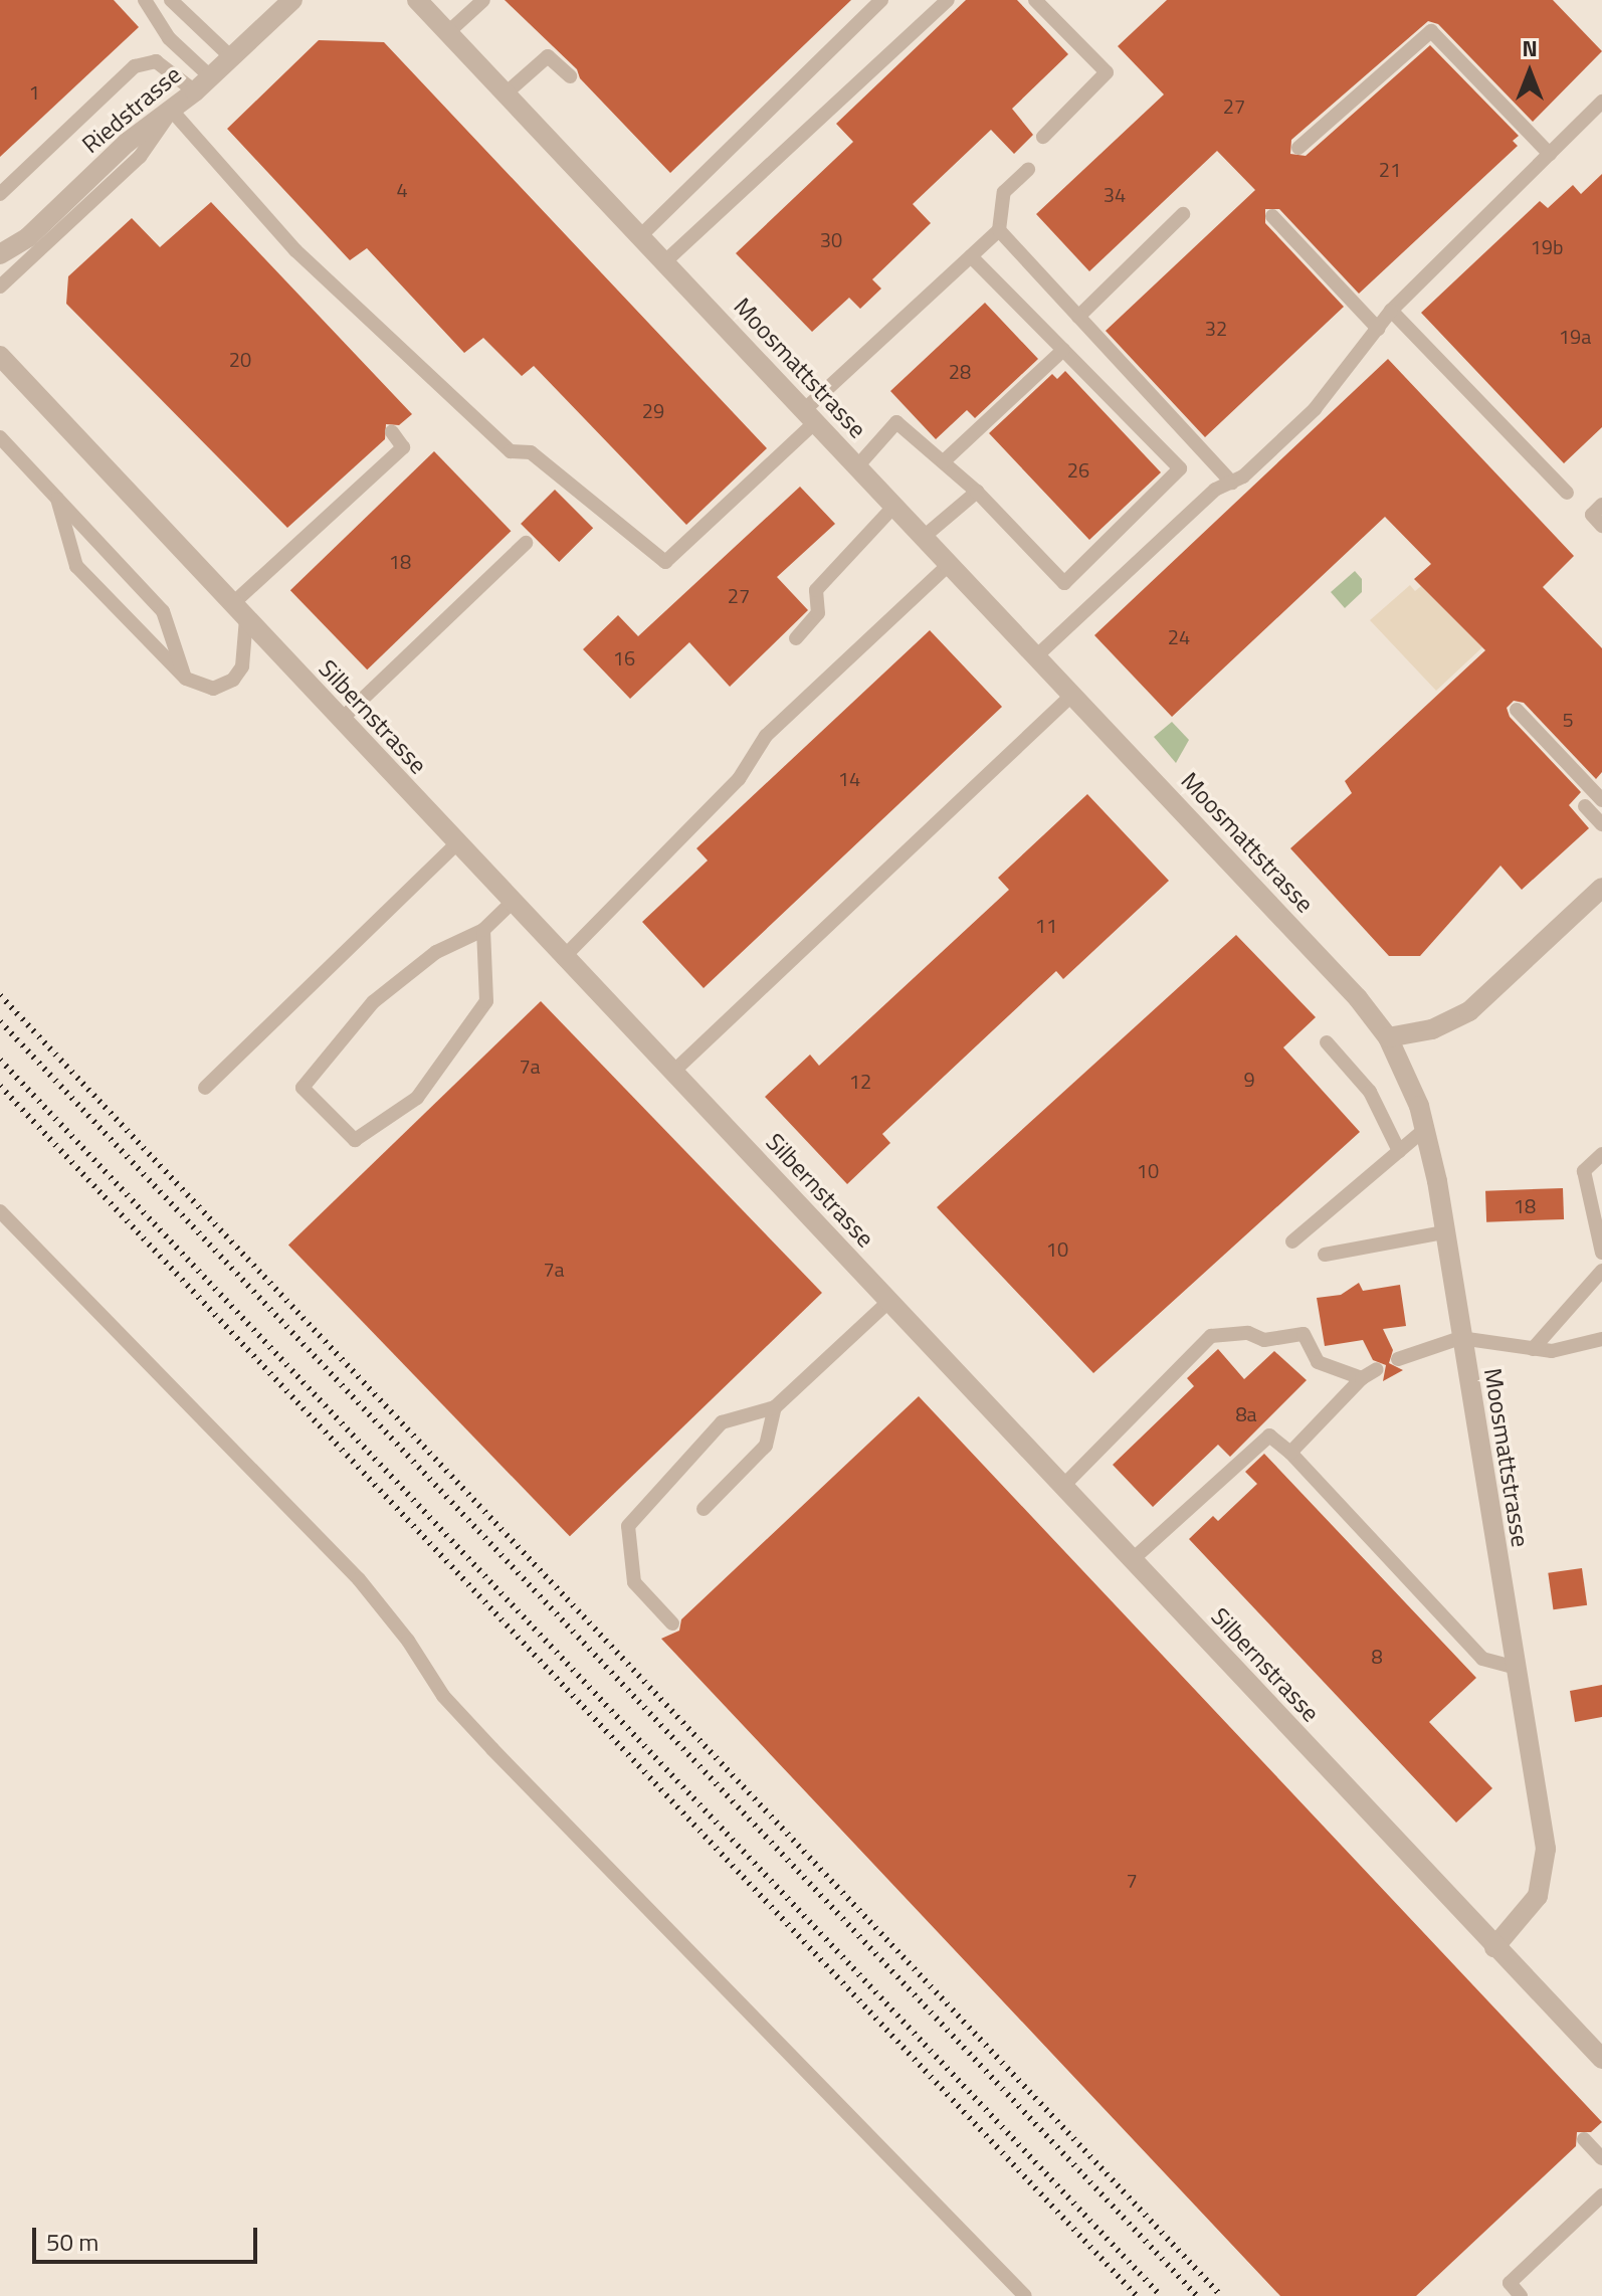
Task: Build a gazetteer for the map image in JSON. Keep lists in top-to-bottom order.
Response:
{
  "streets": {
    "street": ["Riedstrasse", "Moosmattstrasse", "Silbernstrasse"]
  },
  "crossings": [
    ["Moosmattstrasse", "Silbernstrasse"]
  ],
  "house_numbers": [
    "1",
    "27",
    "21",
    "4",
    "34",
    "30",
    "19b",
    "32",
    "19a",
    "20",
    "28",
    "29",
    "26",
    "18",
    "27",
    "24",
    "16",
    "5",
    "14",
    "11",
    "7a",
    "9",
    "12",
    "10",
    "18",
    "10",
    "7a",
    "8a",
    "8",
    "7"
  ],
  "scale_bar": "50 m",
  "north": "top"
}
